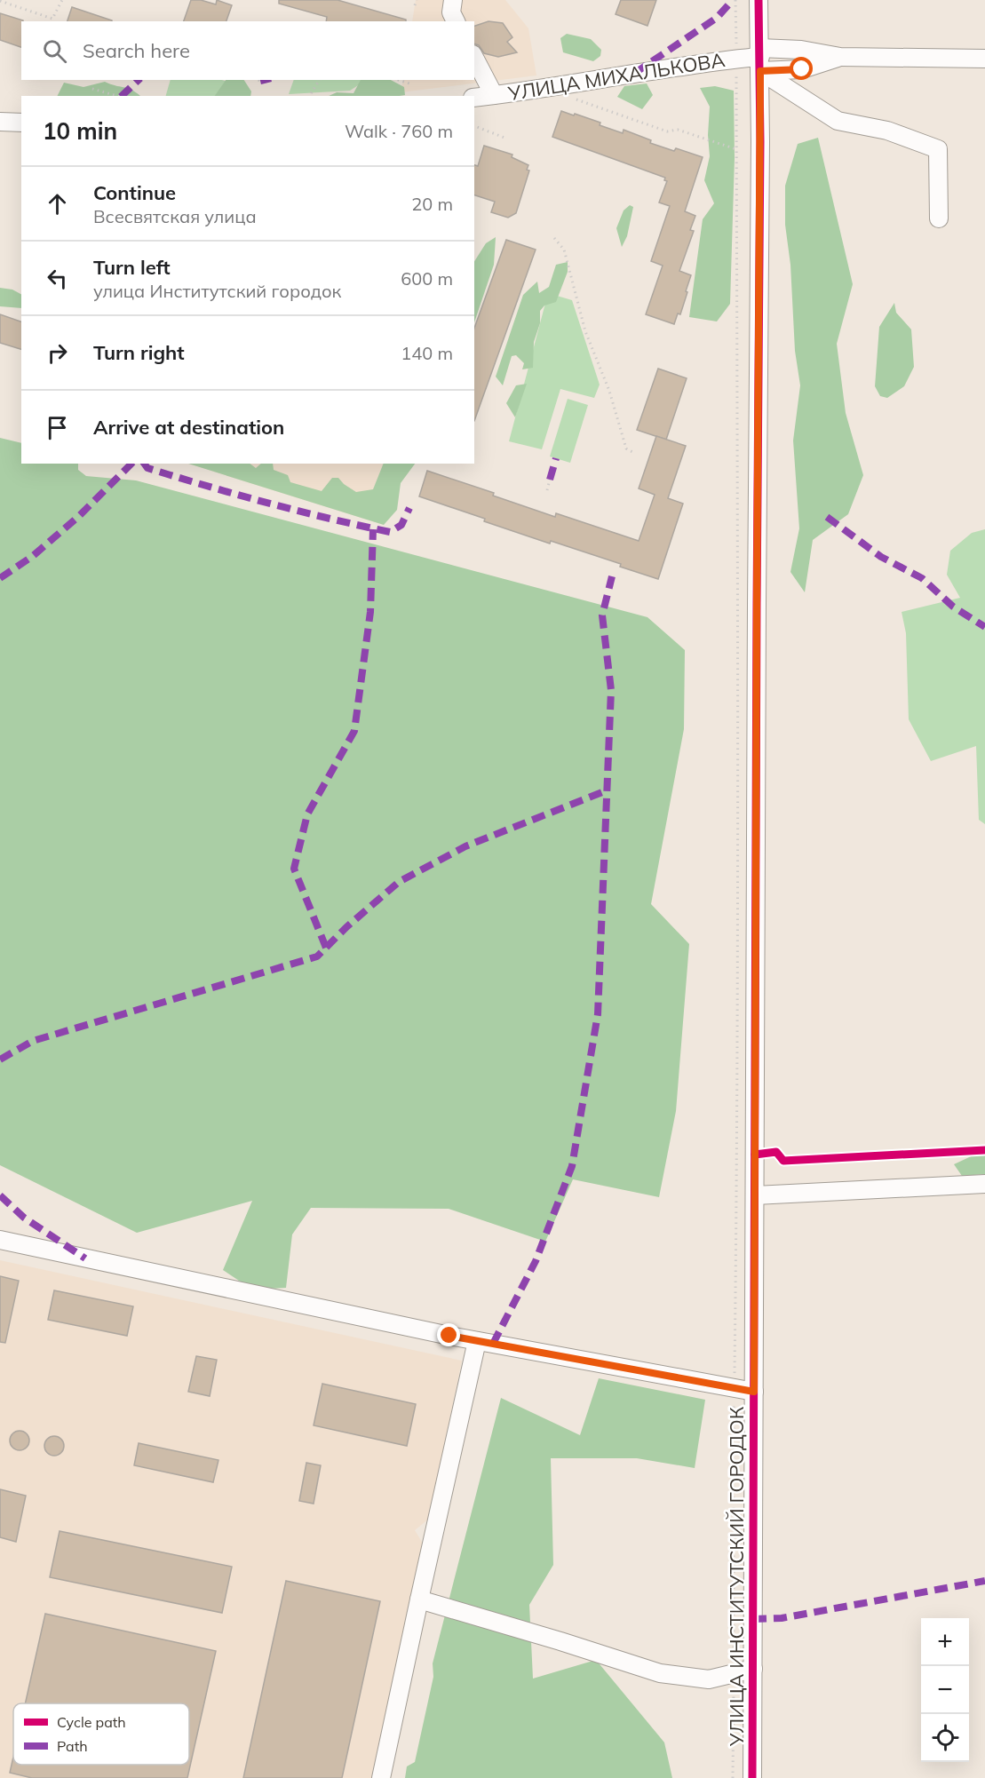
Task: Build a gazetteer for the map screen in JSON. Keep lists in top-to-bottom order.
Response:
{
  "streets": {
    "street": ["УЛИЦА МИХАЛЬКОВА", "УЛИЦА ИНСТИТУТСКИЙ ГОРОДОК"]
  },
  "crossings": [
    ["УЛИЦА МИХАЛЬКОВА", "УЛИЦА ИНСТИТУТСКИЙ ГОРОДОК"]
  ],
  "legend": ["Cycle path", "Path"],
  "page": {
    "search": "Search here",
    "heading": ["10 min", "Walk · 760 m"],
    "list": [
      ["Continue", "Всесвятская улица", "20 m"],
      ["Turn left", "улица Институтский городок", "600 m"],
      ["Turn right", "140 m"],
      "Arrive at destination"
    ],
    "map_buttons": ["+", "−"]
  }
}
